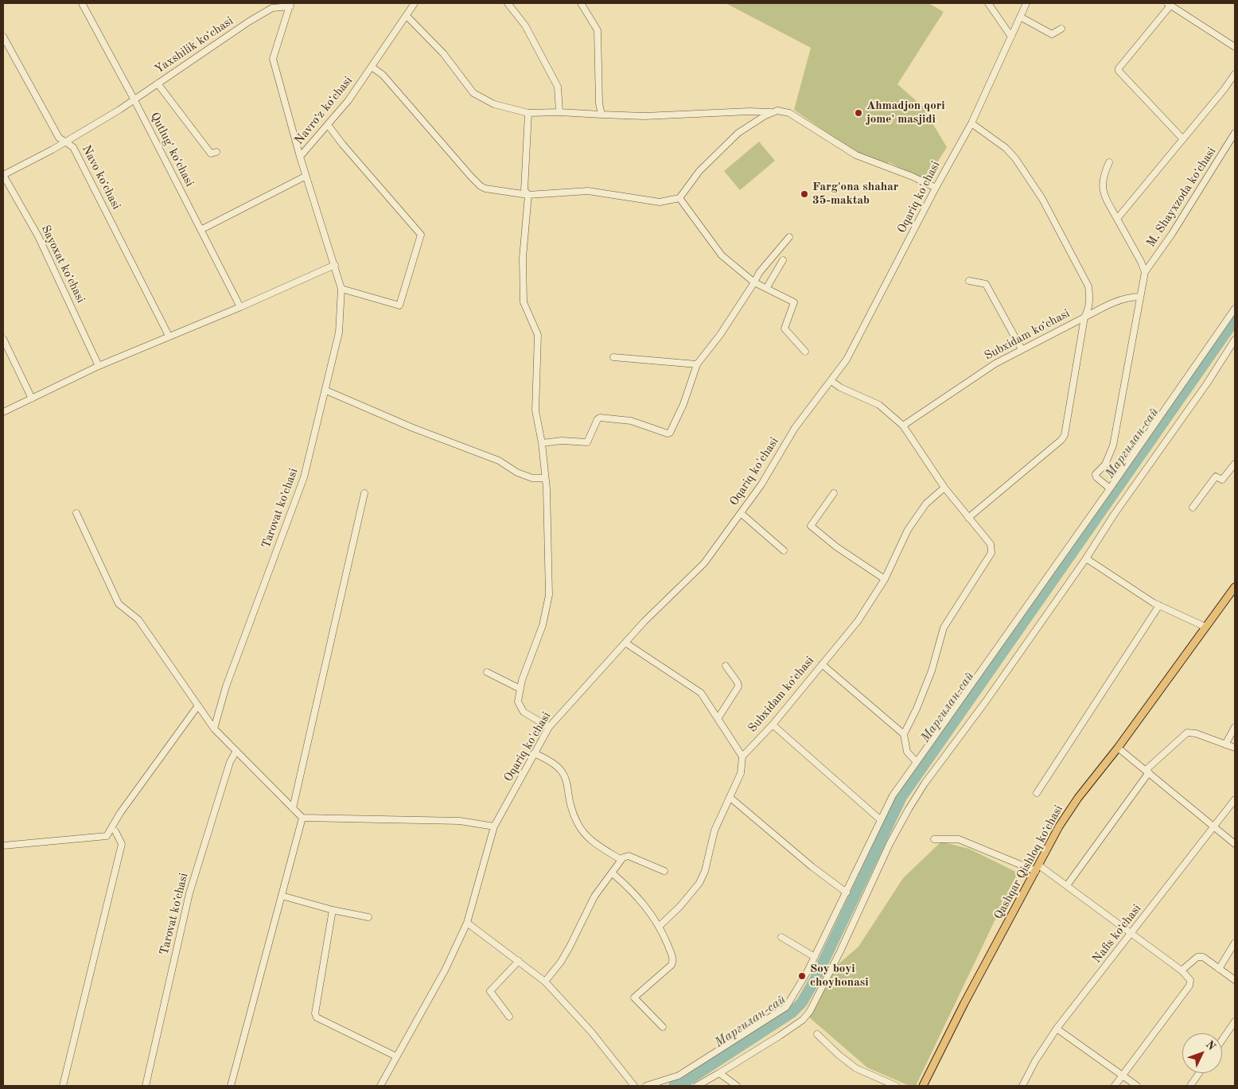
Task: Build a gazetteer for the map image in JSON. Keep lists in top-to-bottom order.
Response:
{
  "streets": {
    "main road": ["Qashqar Qishloq koʻchasi"],
    "street": [
      "Yaxshilik koʻchasi",
      "Navroʻz koʻchasi",
      "Qutlugʻ koʻchasi",
      "Navo koʻchasi",
      "Oqariq ko'chasi",
      "M. Shayxzoda koʻchasi",
      "Sayoxat koʻchasi",
      "Subxidam koʻchasi",
      "Tarovat koʻchasi",
      "Nafis koʻchasi"
    ]
  },
  "crossings": [
    ["Yaxshilik koʻchasi", "Qutlugʻ koʻchasi"],
    ["Yaxshilik koʻchasi", "Navo koʻchasi"],
    ["Yaxshilik koʻchasi", "Sayoxat koʻchasi"],
    ["Navroʻz koʻchasi", "Tarovat koʻchasi"],
    ["Oqariq ko'chasi", "Subxidam koʻchasi"]
  ],
  "water": ["Маргилан-сай"],
  "places": ["Ahmadjon qori jome' masjidi", "Farg'ona shahar 35-maktab", "Soy boyi choyhonasi"],
  "north": "top right"
}
